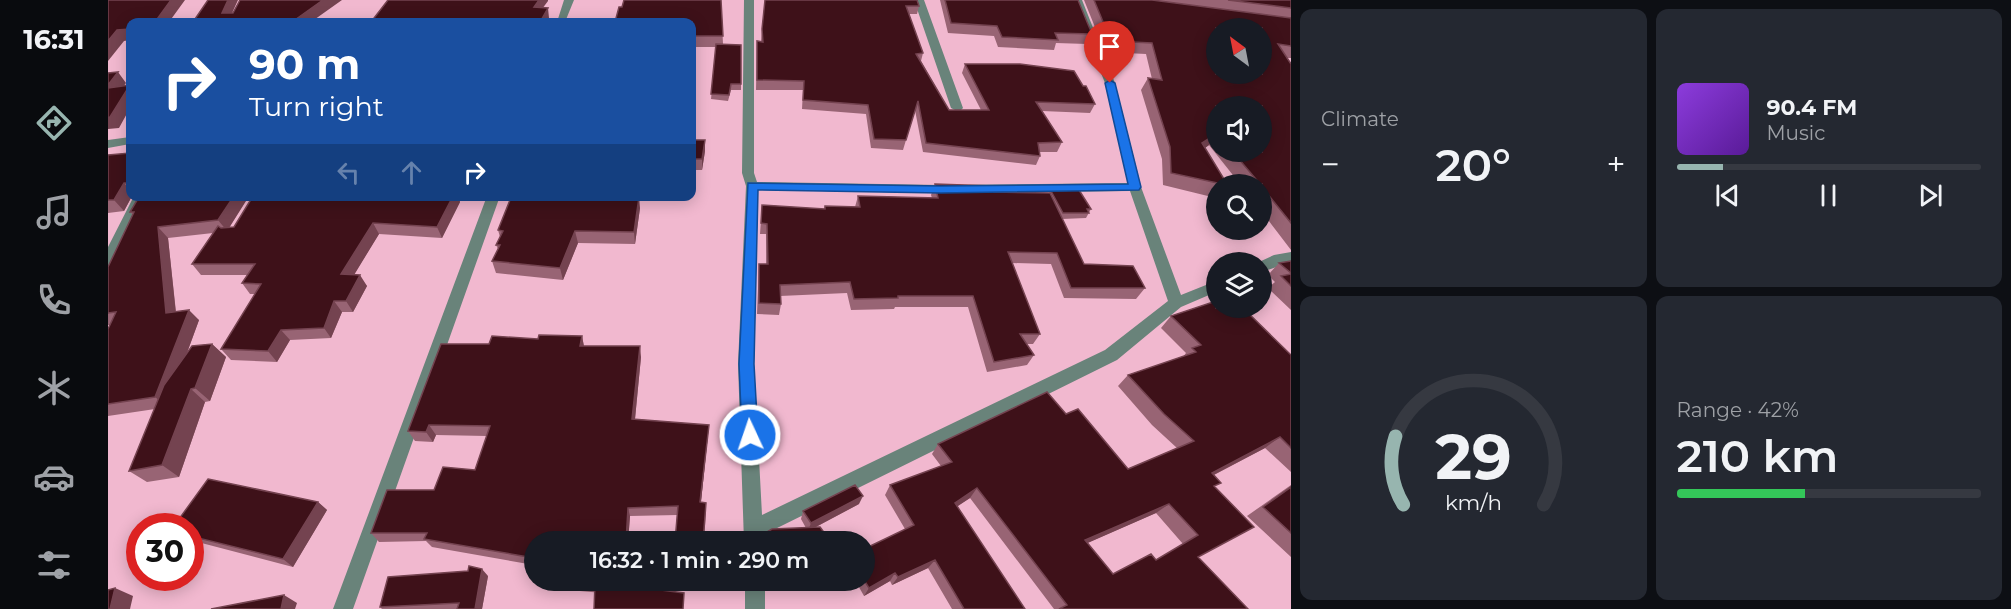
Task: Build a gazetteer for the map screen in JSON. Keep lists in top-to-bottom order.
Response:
{
  "north": "top left",
  "page": {
    "tabs": "16:31",
    "tile": [
      "Climate",
      ["Range · 42%", "210 km"]
    ],
    "turn": ["90 m", "Turn right"],
    "song": ["90.4 FM", "Music"],
    "heat": ["−", "20°", "+"],
    "limit": "30",
    "trip": "16:32 · 1 min · 290 m",
    "gauge": ["29", "km/h"]
  }
}
